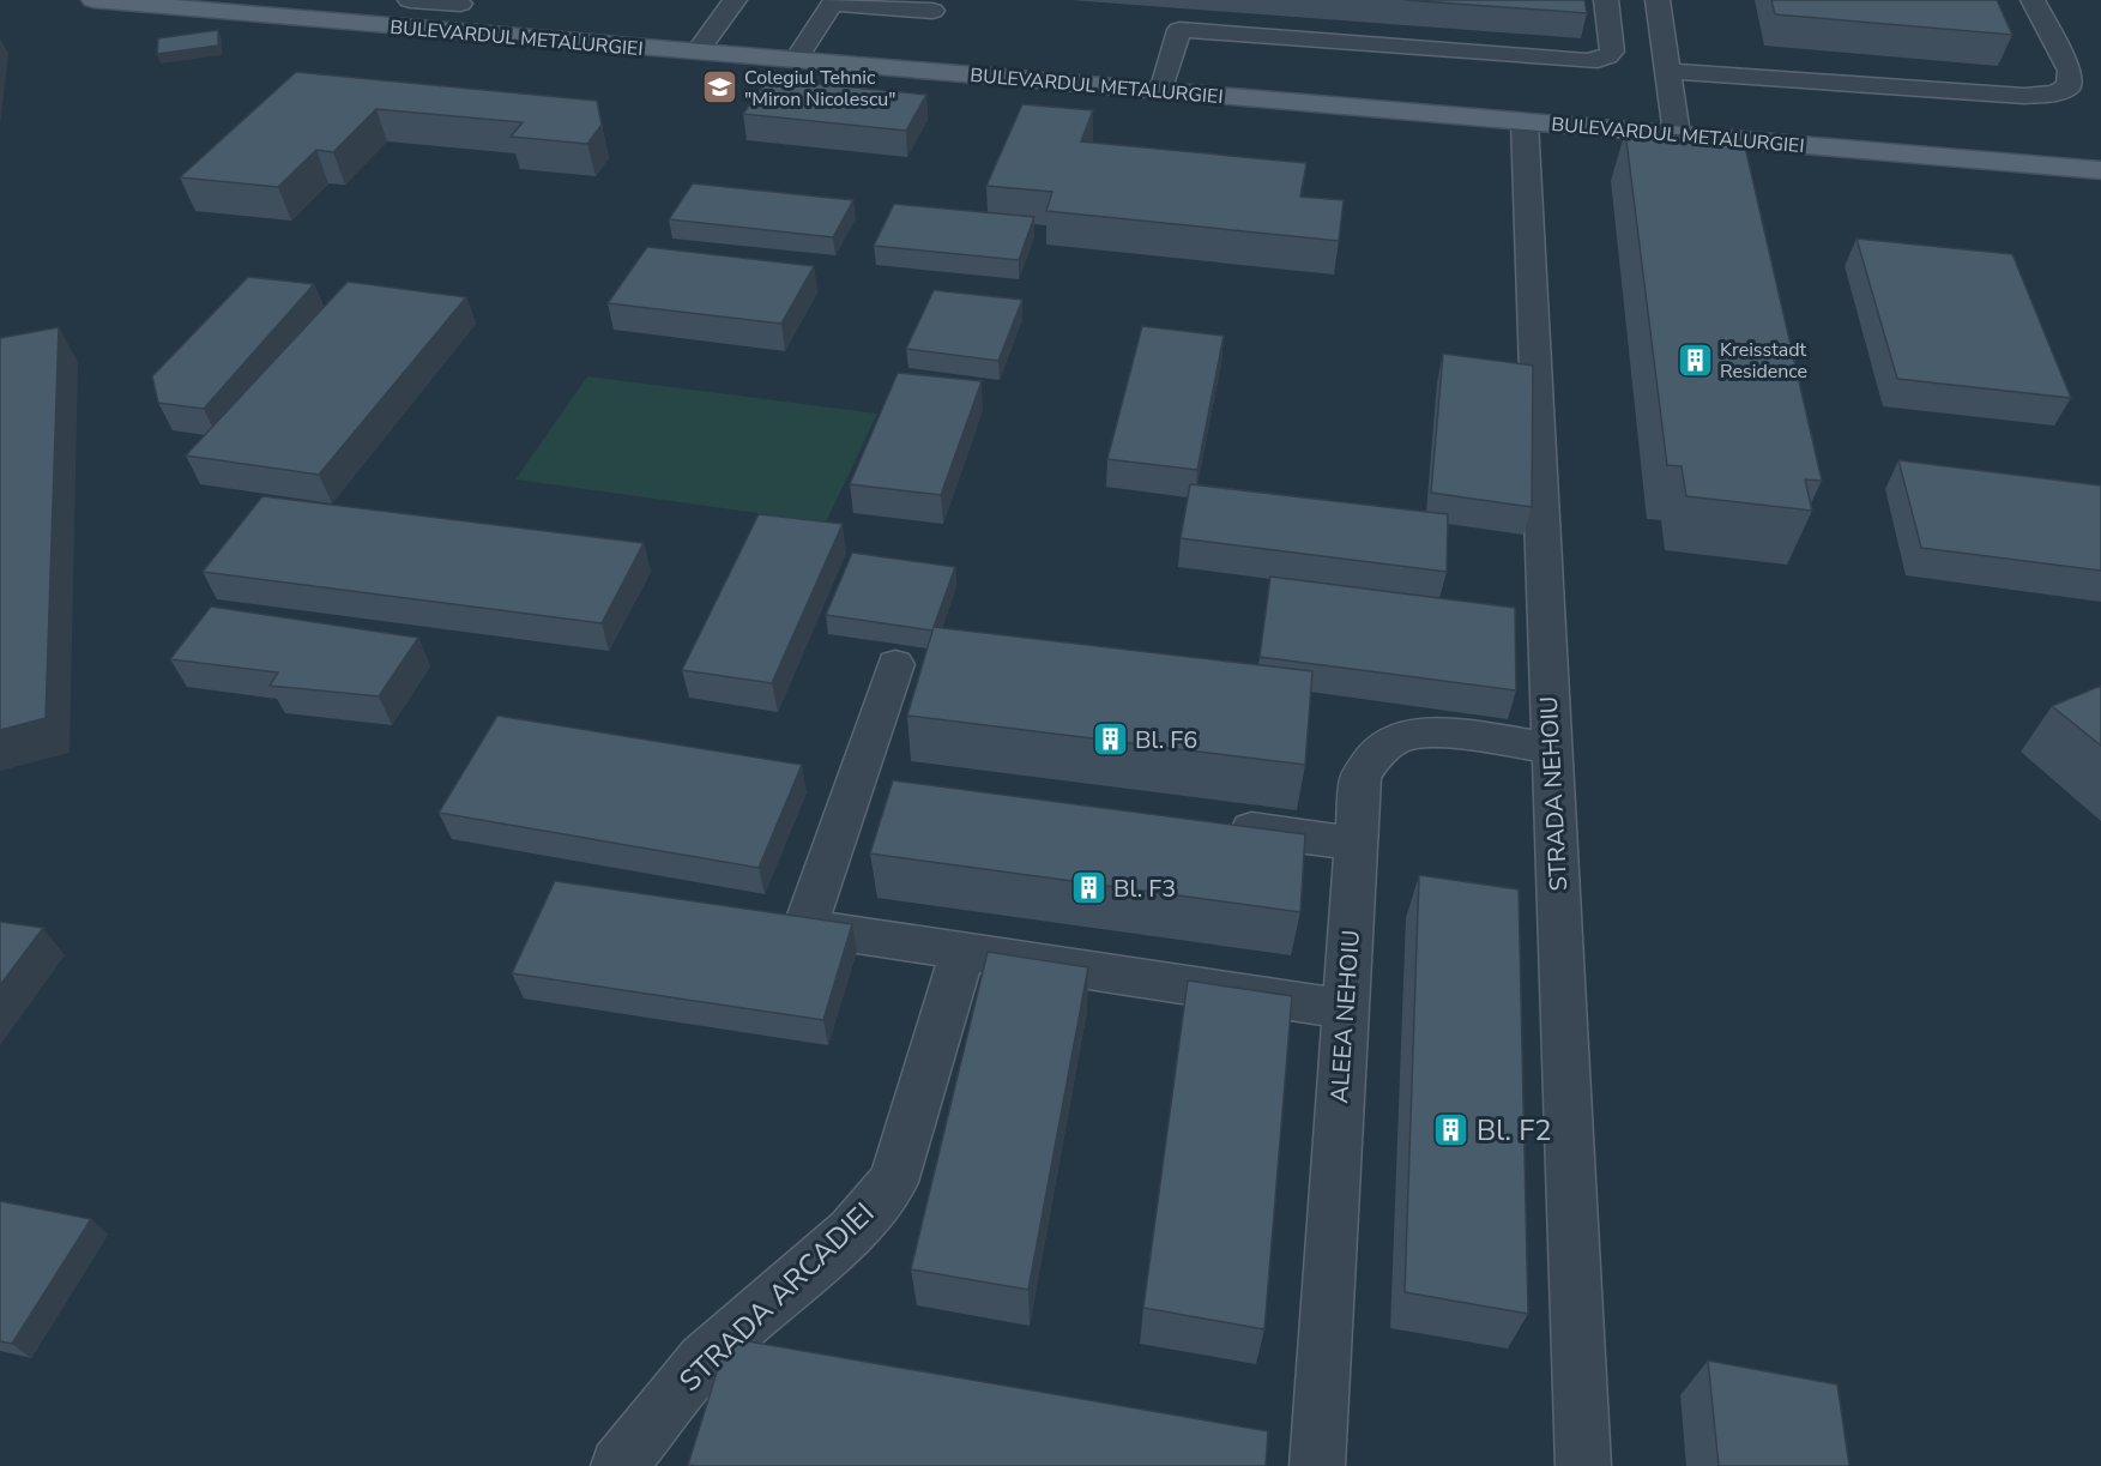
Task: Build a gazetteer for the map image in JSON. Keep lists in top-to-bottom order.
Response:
{
  "streets": {
    "main road": ["BULEVARDUL METALURGIEI"],
    "street": ["STRADA NEHOIU", "ALEEA NEHOIU", "STRADA ARCADIEI"]
  },
  "crossings": [
    ["BULEVARDUL METALURGIEI", "STRADA NEHOIU"],
    ["STRADA NEHOIU", "ALEEA NEHOIU"]
  ],
  "places": {
    "school or university": ["Colegiul Tehnic \"Miron Nicolescu\""],
    "building": [
      "Kreisstadt Residence",
      "Bl. F6",
      "Bl. F3",
      "Bl. F2"
    ]
  }
}
